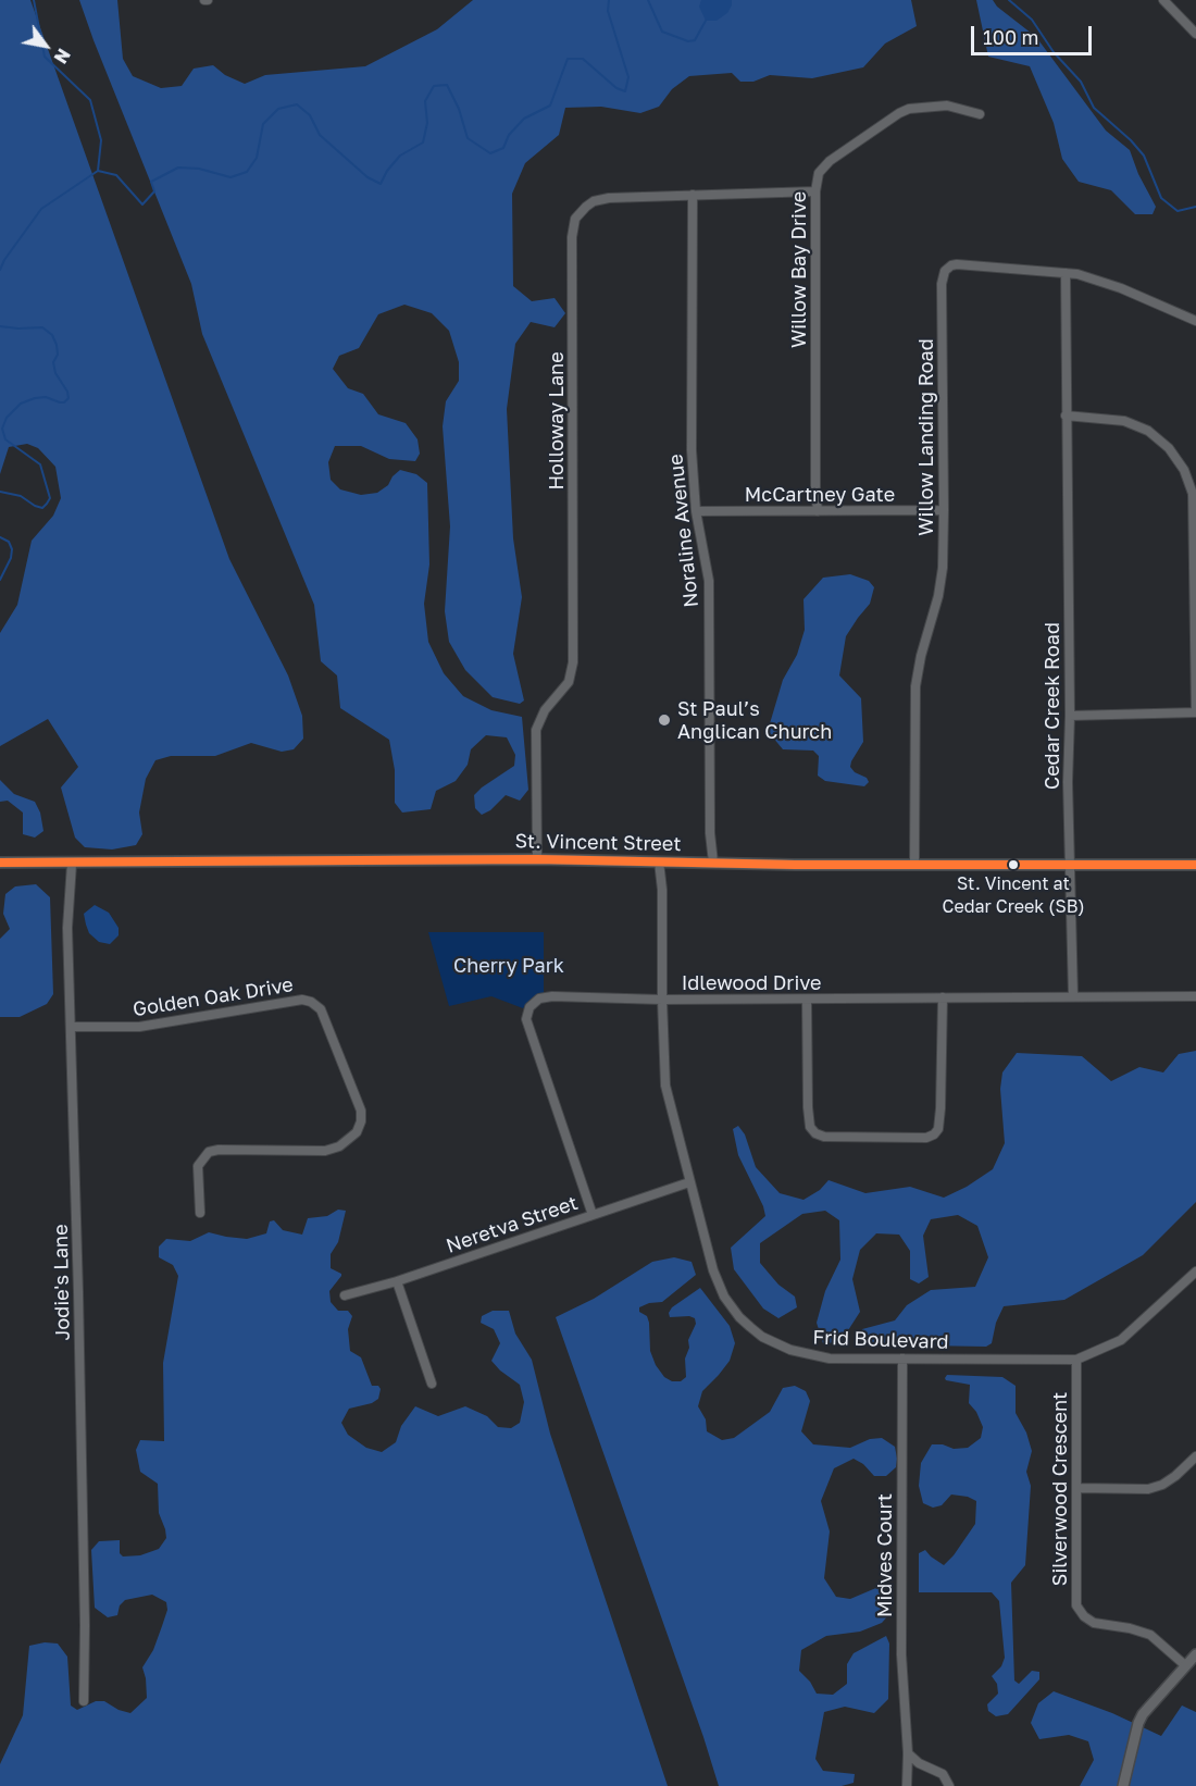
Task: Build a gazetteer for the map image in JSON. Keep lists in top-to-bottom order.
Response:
{
  "streets": {
    "street": [
      "Willow Bay Drive",
      "Holloway Lane",
      "Willow Landing Road",
      "McCartney Gate",
      "Noraline Avenue",
      "Cedar Creek Road",
      "St. Vincent Street",
      "Idlewood Drive",
      "Golden Oak Drive",
      "Neretva Street",
      "Jodie's Lane",
      "Frid Boulevard",
      "Silverwood Crescent",
      "Midves Court"
    ]
  },
  "crossings": [
    ["Willow Bay Drive", "Holloway Lane"],
    ["Willow Bay Drive", "McCartney Gate"],
    ["Holloway Lane", "Noraline Avenue"],
    ["Holloway Lane", "St. Vincent Street"],
    ["Willow Landing Road", "McCartney Gate"],
    ["Willow Landing Road", "Cedar Creek Road"],
    ["Willow Landing Road", "St. Vincent Street"],
    ["McCartney Gate", "Noraline Avenue"],
    ["Noraline Avenue", "St. Vincent Street"],
    ["Cedar Creek Road", "St. Vincent Street"],
    ["Cedar Creek Road", "Idlewood Drive"],
    ["St. Vincent Street", "Jodie's Lane"],
    ["St. Vincent Street", "Frid Boulevard"],
    ["Idlewood Drive", "Neretva Street"],
    ["Idlewood Drive", "Frid Boulevard"],
    ["Golden Oak Drive", "Jodie's Lane"],
    ["Neretva Street", "Frid Boulevard"],
    ["Frid Boulevard", "Silverwood Crescent"],
    ["Frid Boulevard", "Midves Court"]
  ],
  "parks": ["Cherry Park"],
  "places": ["St Paul’s Anglican Church", "St. Vincent at Cedar Creek (SB)"],
  "scale_bar": "100 m",
  "north": "bottom right"
}
